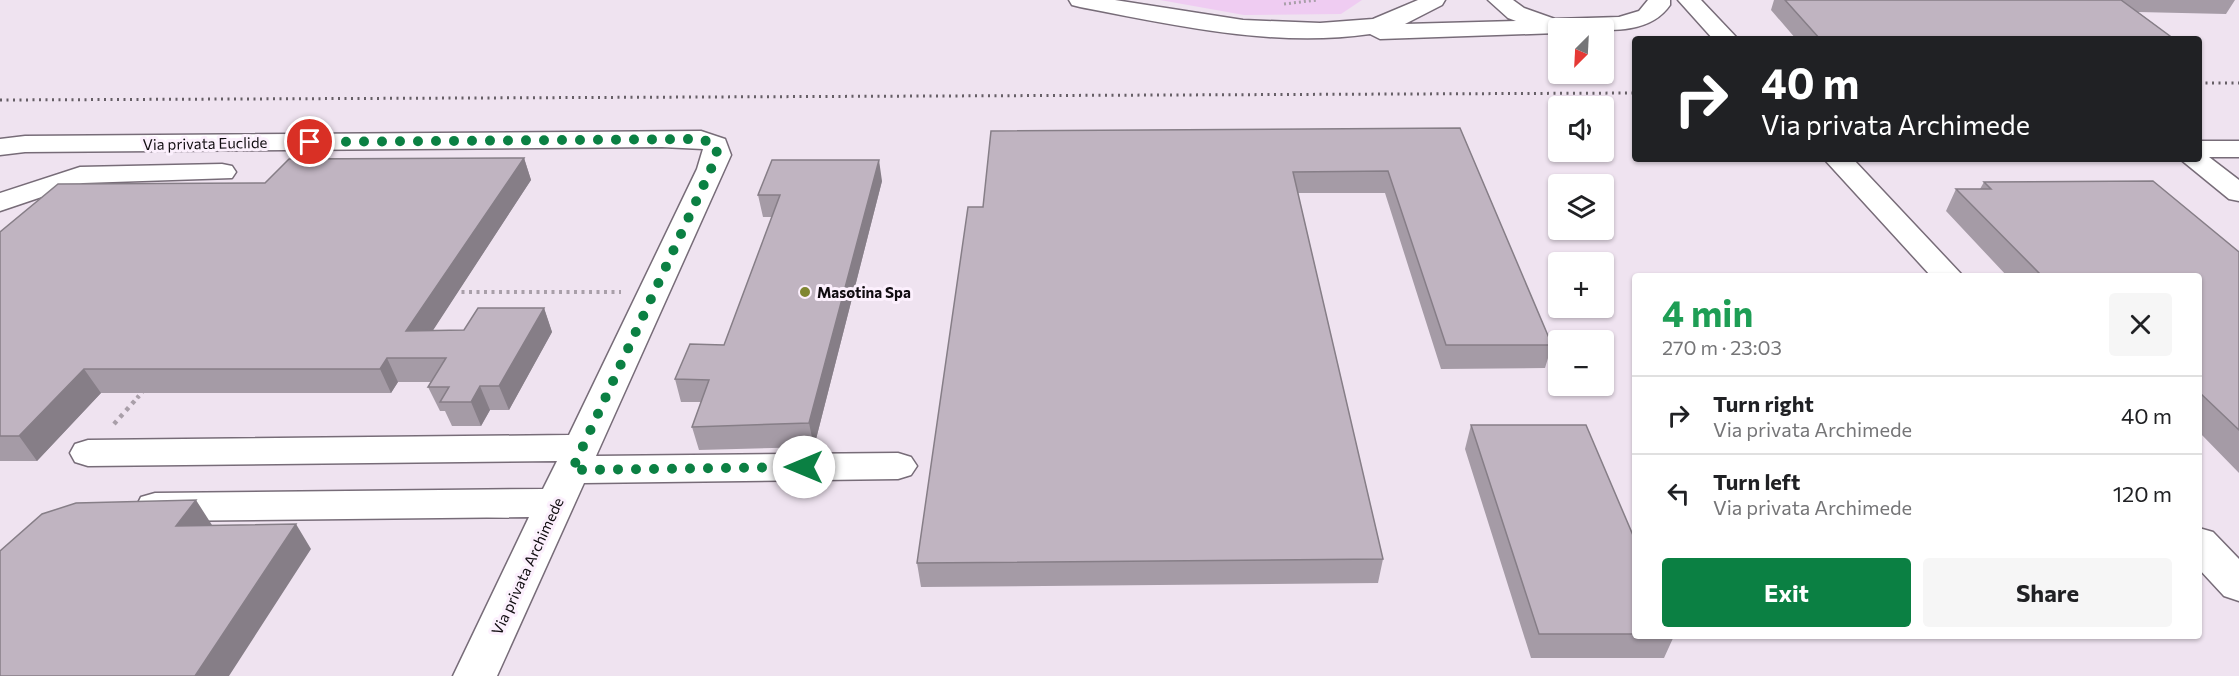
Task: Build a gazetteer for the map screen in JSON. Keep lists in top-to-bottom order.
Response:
{
  "streets": {
    "street": ["Via privata Euclide", "Via privata Archimede"]
  },
  "crossings": [
    ["Via privata Euclide", "Via privata Archimede"]
  ],
  "places": ["Masotina Spa"],
  "north": "bottom left",
  "page": {
    "map_buttons": ["+", "−"],
    "turn": ["40 m", "Via privata Archimede"],
    "heading": ["4 min", "270 m · 23:03"],
    "list": [
      {
        "name": "Turn right",
        "note": "Via privata Archimede",
        "value": "40 m"
      },
      {
        "name": "Turn left",
        "note": "Via privata Archimede",
        "value": "120 m"
      }
    ],
    "buttons": ["Exit", "Share"]
  }
}
